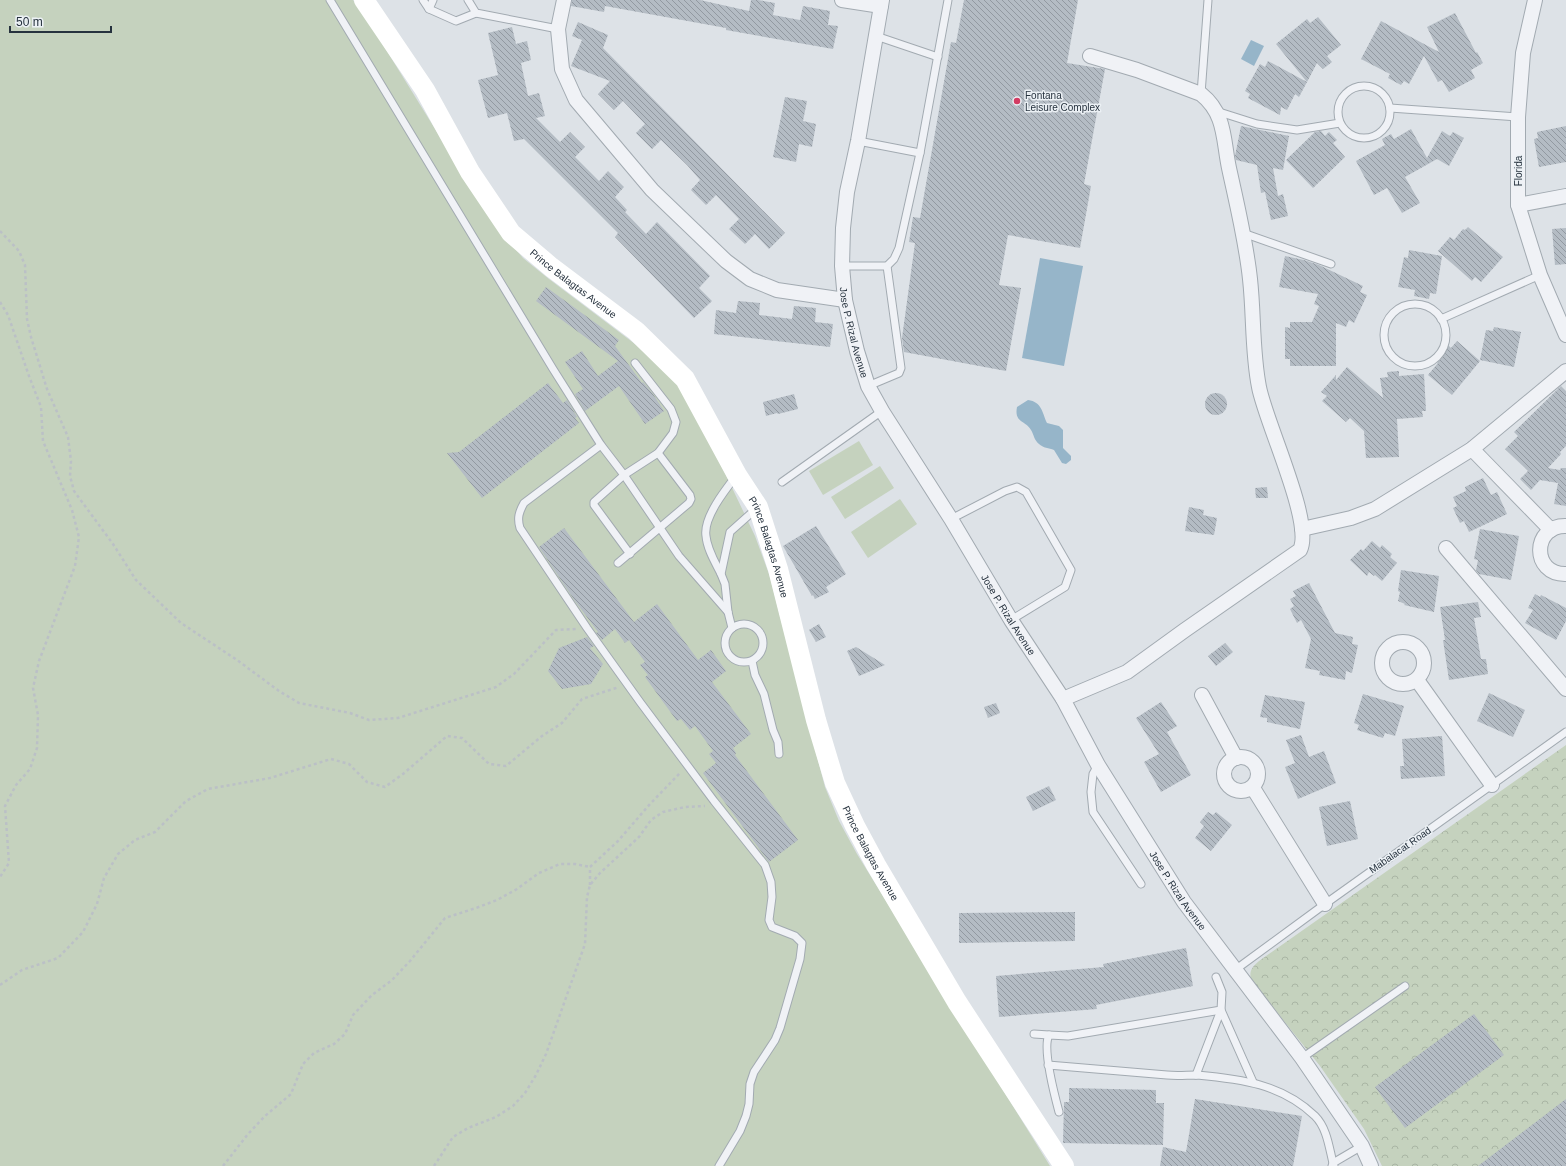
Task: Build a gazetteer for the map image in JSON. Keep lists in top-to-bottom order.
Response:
{
  "streets": {
    "main road": ["Prince Balagtas Avenue"],
    "street": ["Florida", "Jose P. Rizal Avenue"],
    "lane": ["Mabalacat Road"]
  },
  "crossings": [
    ["Jose P. Rizal Avenue", "Mabalacat Road"]
  ],
  "places": ["Fontana Leisure Complex"],
  "scale_bar": "50 m"
}
